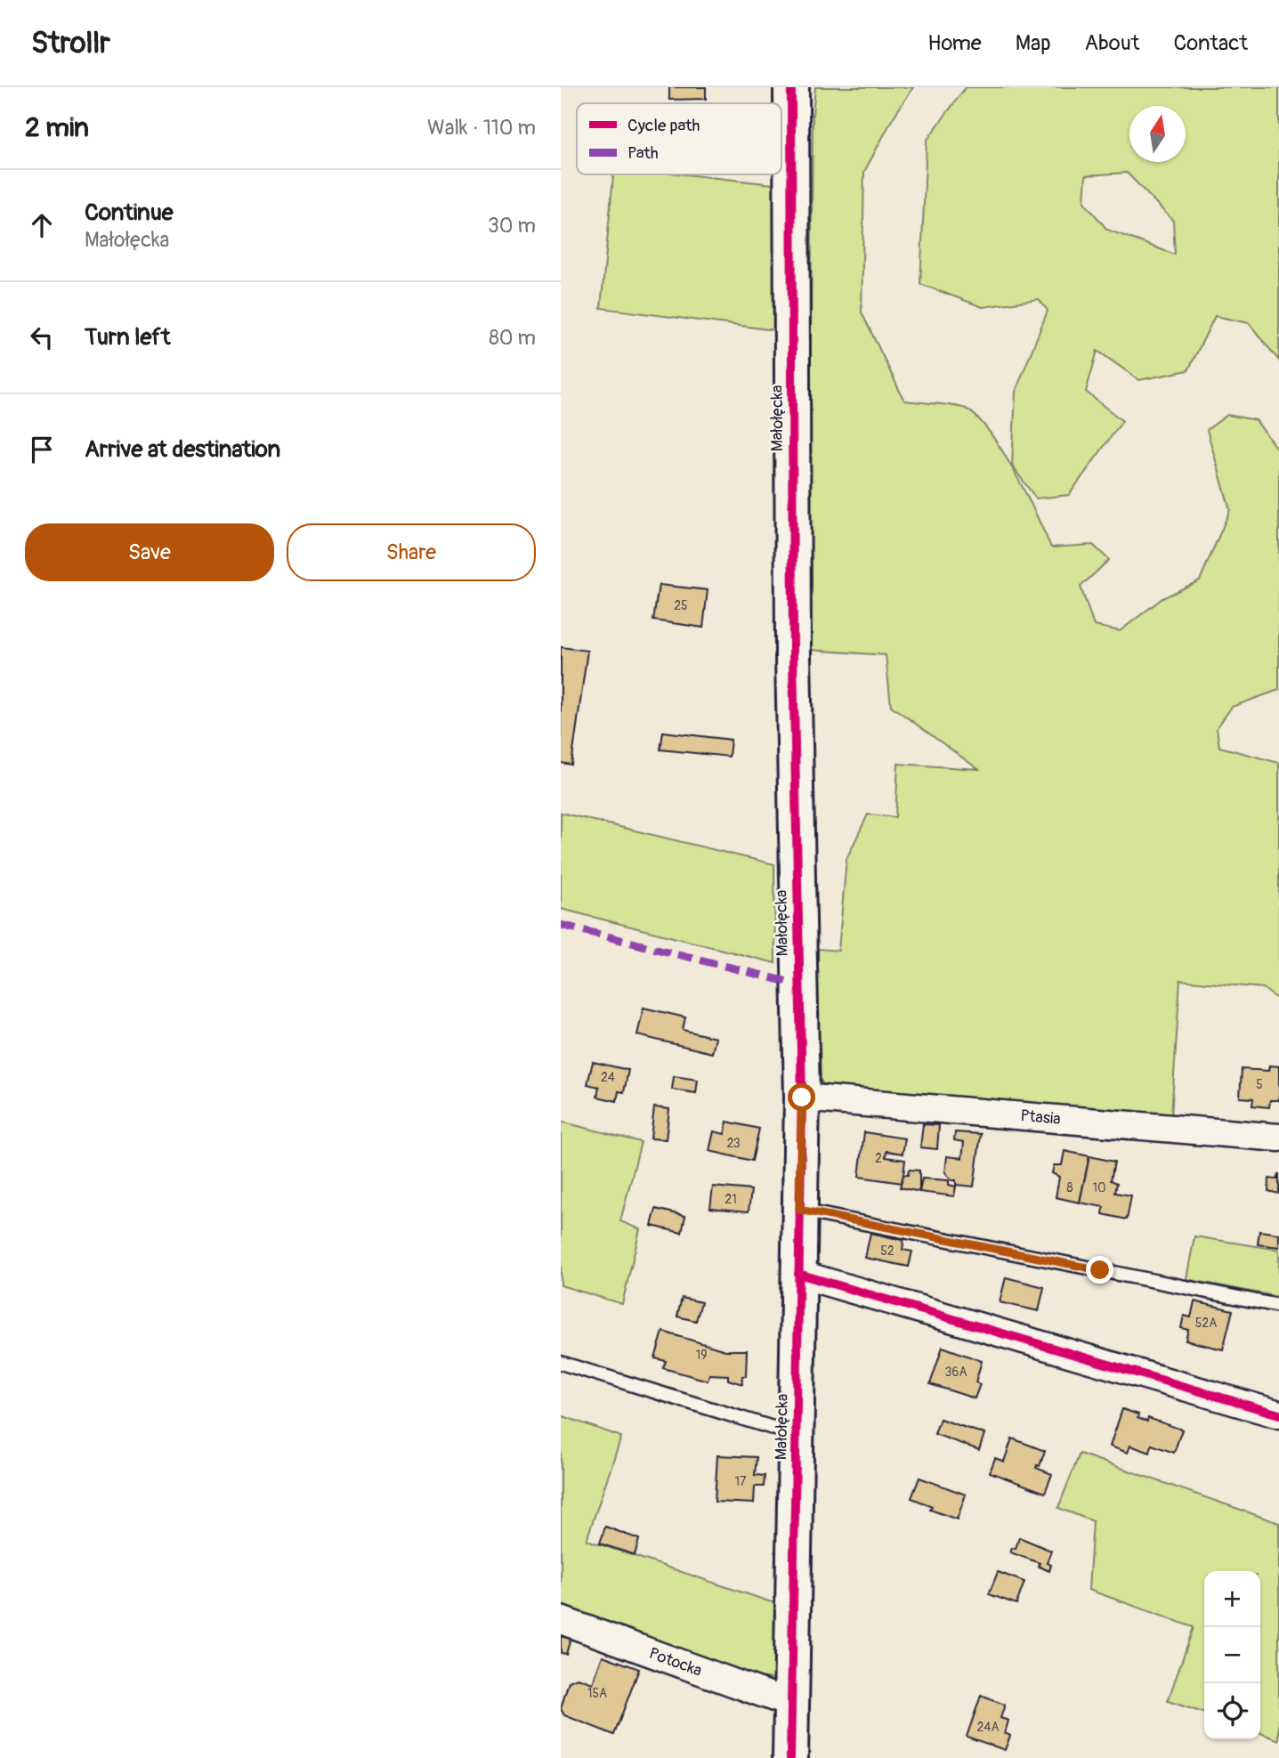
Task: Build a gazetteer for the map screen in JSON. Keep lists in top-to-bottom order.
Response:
{
  "streets": {
    "street": ["Małołęcka", "Ptasia", "Potocka"]
  },
  "crossings": [
    ["Małołęcka", "Ptasia"],
    ["Małołęcka", "Potocka"]
  ],
  "house_numbers": [
    "25",
    "24",
    "5",
    "23",
    "2",
    "8",
    "10",
    "21",
    "52",
    "52A",
    "19",
    "36A",
    "17",
    "15A",
    "24A"
  ],
  "legend": ["Cycle path", "Path"],
  "north": "top",
  "page": {
    "header": "Strollr",
    "nav": [
      "Home",
      "Map",
      "About",
      "Contact"
    ],
    "heading": ["2 min", "Walk · 110 m"],
    "list": [
      ["Continue", "Małołęcka", "30 m"],
      ["Turn left", "80 m"],
      "Arrive at destination"
    ],
    "buttons": ["Save", "Share"],
    "map_buttons": ["+", "−"]
  }
}
